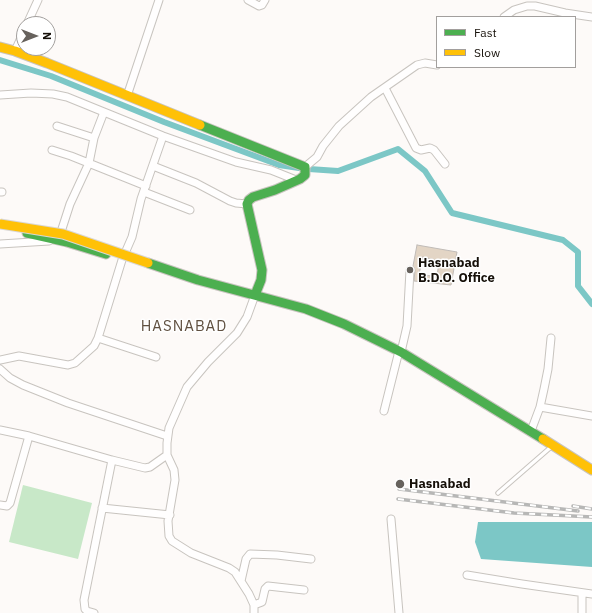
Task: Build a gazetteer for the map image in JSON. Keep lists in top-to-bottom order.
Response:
{
  "districts": ["HASNABAD"],
  "places": ["Hasnabad B.D.O. Office", "Hasnabad"],
  "legend": ["Fast", "Slow"],
  "north": "right"
}
